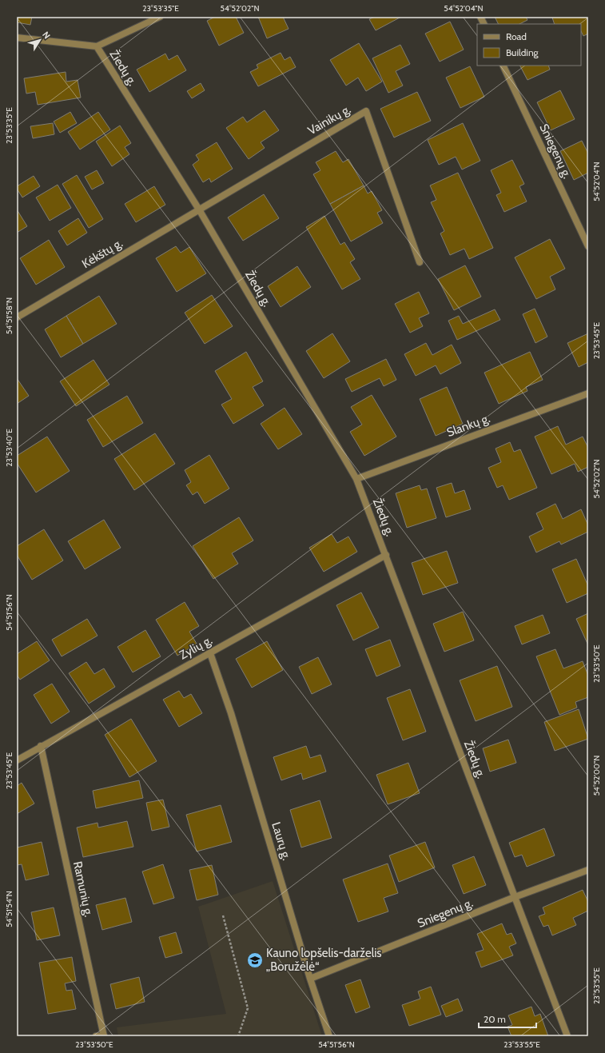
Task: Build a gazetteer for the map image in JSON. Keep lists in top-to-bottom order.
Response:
{
  "streets": {
    "street": [
      "Žiedų g.",
      "Vainikų g.",
      "Sniegenų g.",
      "Kėkštų g.",
      "Slankų g.",
      "Zylių g.",
      "Laurų g.",
      "Ramunių g."
    ]
  },
  "crossings": [
    ["Žiedų g.", "Vainikų g."],
    ["Žiedų g.", "Sniegenų g."],
    ["Žiedų g.", "Kėkštų g."],
    ["Žiedų g.", "Slankų g."],
    ["Žiedų g.", "Zylių g."],
    ["Vainikų g.", "Kėkštų g."],
    ["Sniegenų g.", "Laurų g."],
    ["Zylių g.", "Laurų g."],
    ["Zylių g.", "Ramunių g."]
  ],
  "places": {
    "school or university": ["Kauno lopšelis-darželis „Boružėlė“"]
  },
  "legend": ["Road", "Building"],
  "scale_bar": "20 m",
  "north": "top right",
  "coordinates": [
    "23°53'35\"E",
    "54°52'02\"N",
    "54°52'04\"N",
    "54°51'58\"N",
    "23°53'45\"E",
    "23°53'40\"E",
    "54°51'56\"N",
    "23°53'50\"E",
    "54°52'00\"N",
    "54°51'54\"N",
    "23°53'55\"E"
  ]
}
